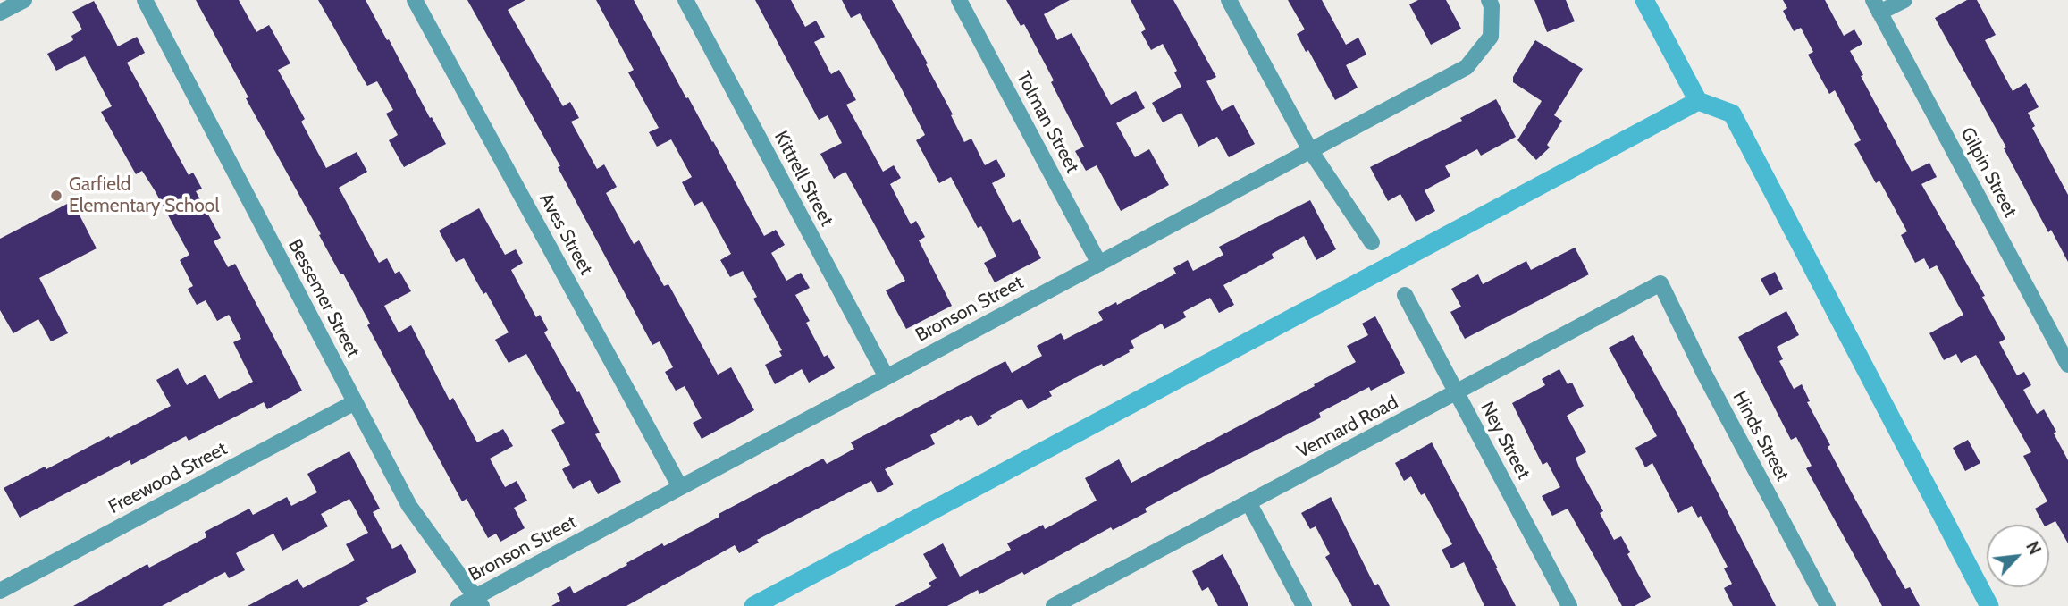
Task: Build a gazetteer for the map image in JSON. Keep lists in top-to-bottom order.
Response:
{
  "streets": {
    "street": [
      "Tolman Street",
      "Gilpin Street",
      "Kittrell Street",
      "Aves Street",
      "Bessemer Street",
      "Bronson Street",
      "Vennard Road",
      "Hinds Street",
      "Ney Street",
      "Freewood Street"
    ]
  },
  "crossings": [
    ["Tolman Street", "Bronson Street"],
    ["Kittrell Street", "Bronson Street"],
    ["Aves Street", "Bronson Street"],
    ["Bessemer Street", "Bronson Street"],
    ["Bessemer Street", "Freewood Street"],
    ["Vennard Road", "Hinds Street"],
    ["Vennard Road", "Ney Street"]
  ],
  "places": ["Garfield Elementary School"],
  "north": "top right"
}
